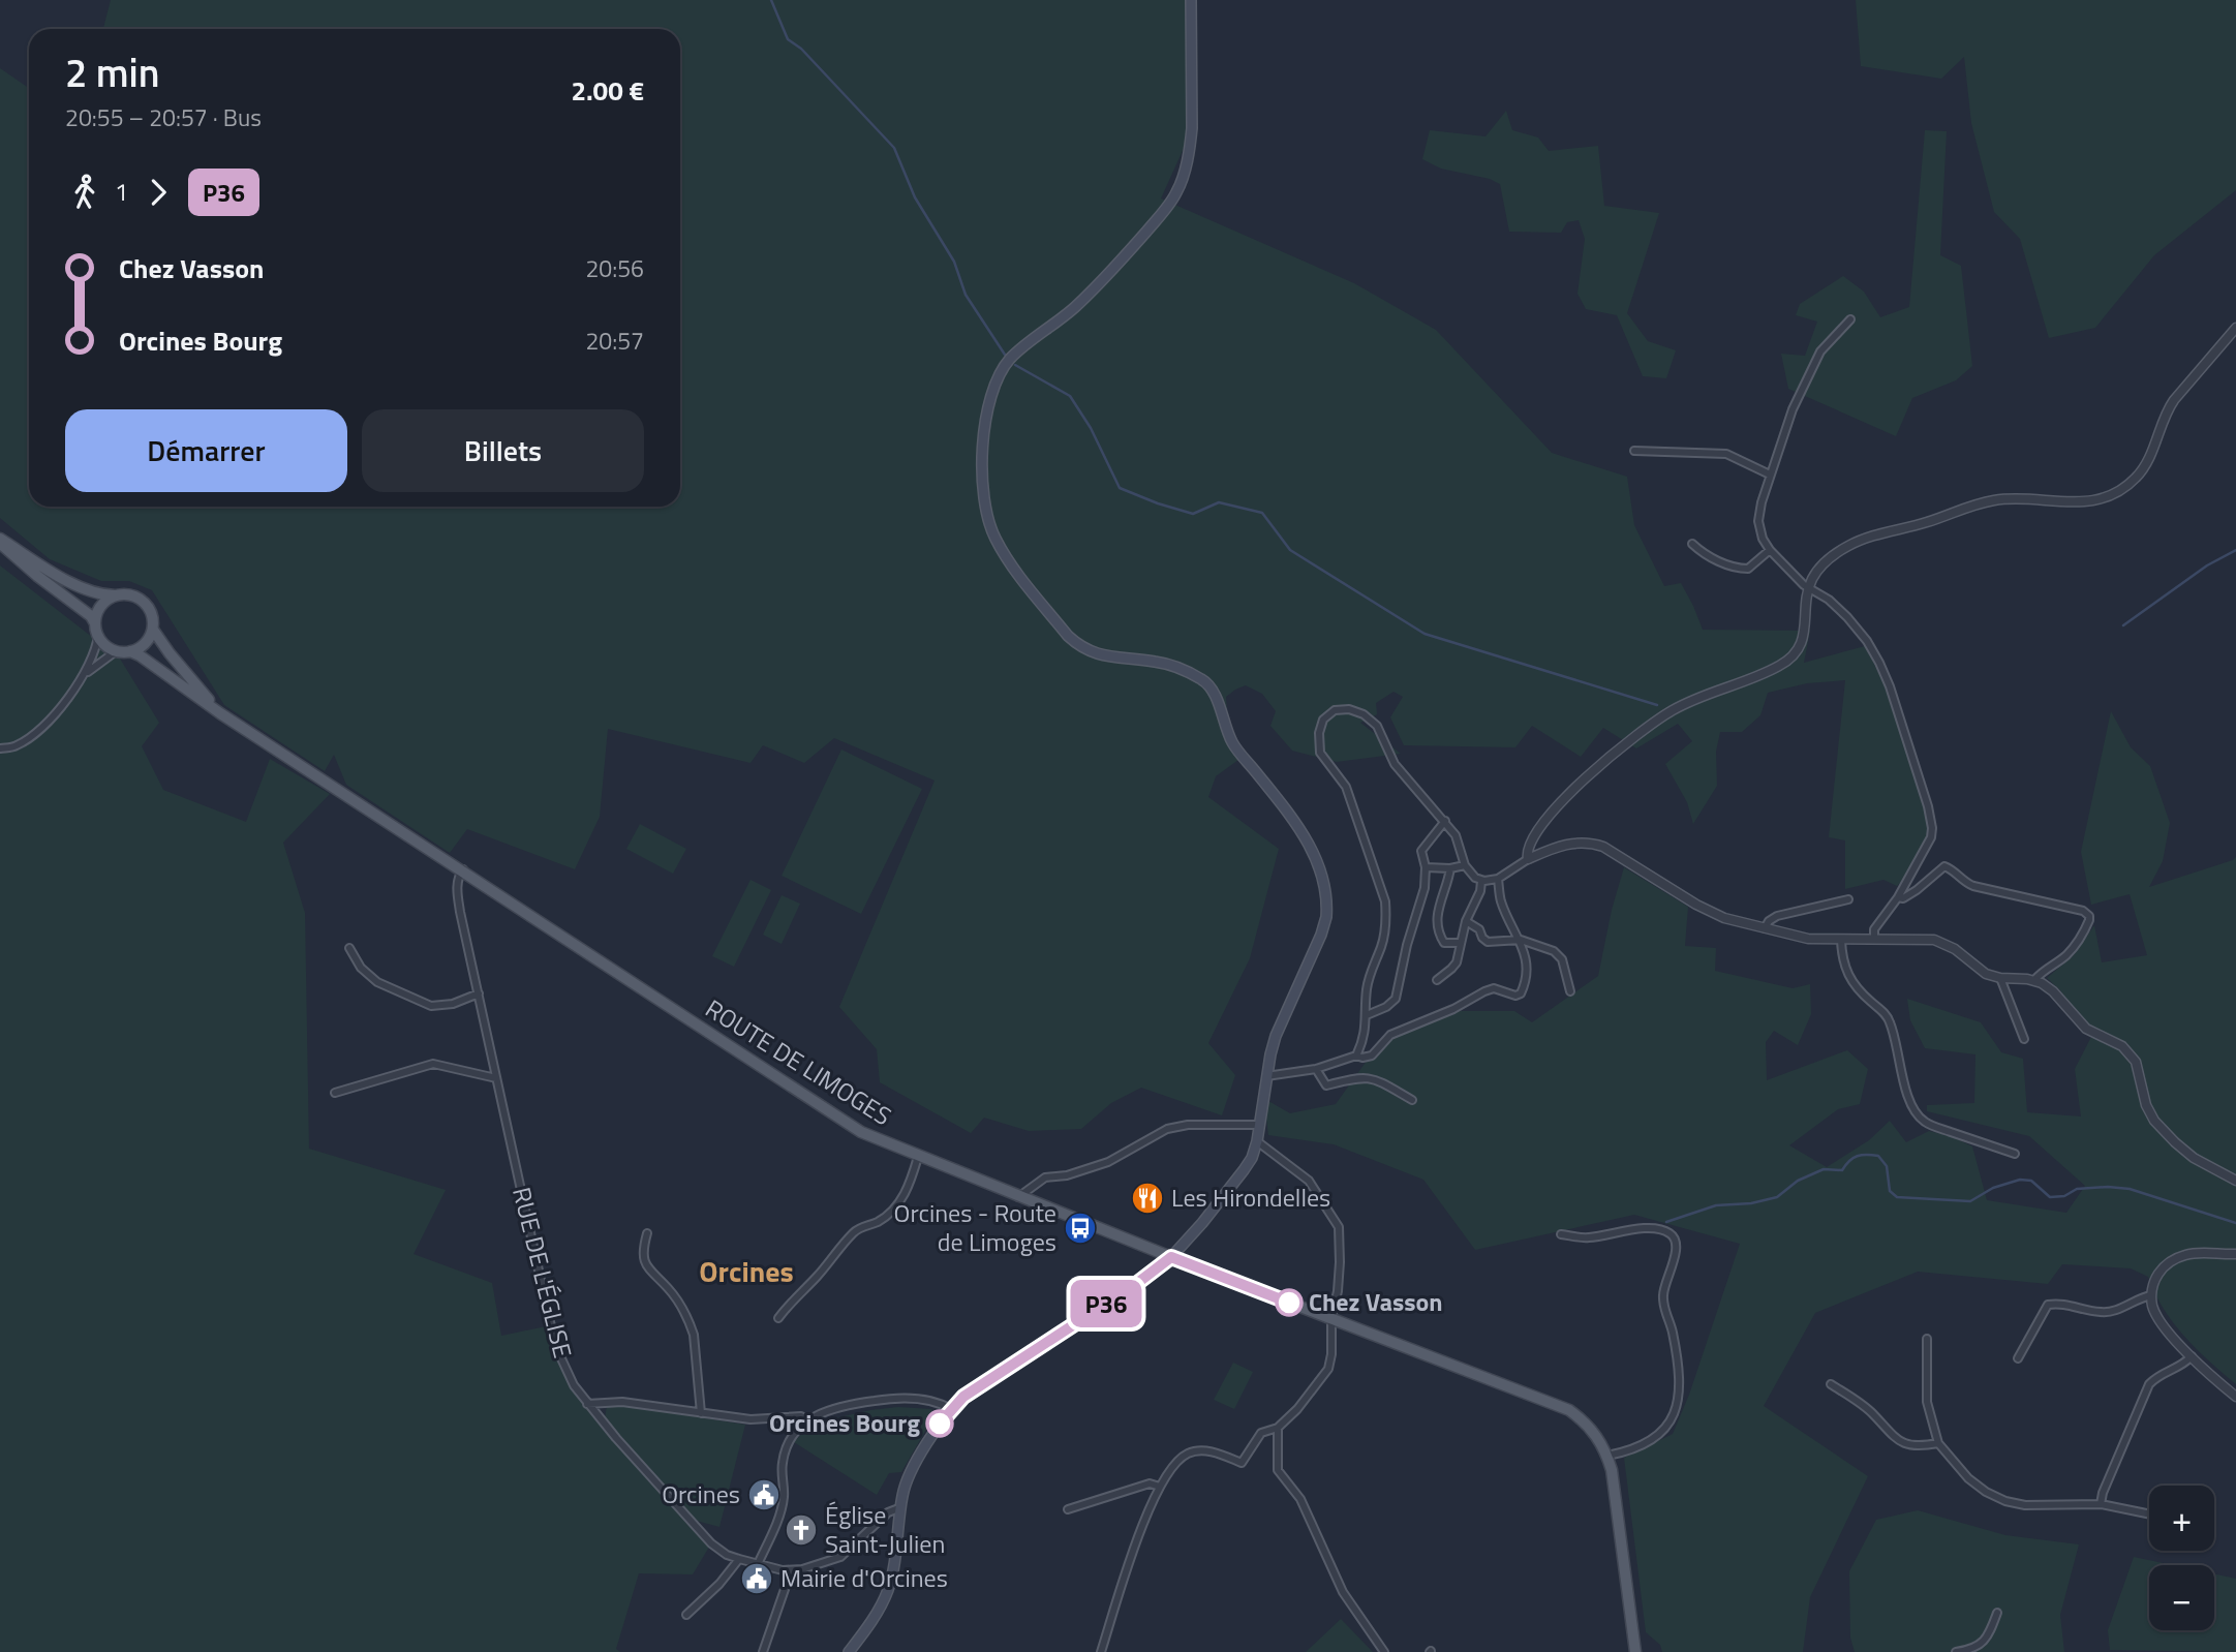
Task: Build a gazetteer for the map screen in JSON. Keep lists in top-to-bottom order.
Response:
{
  "streets": {
    "main road": ["ROUTE DE LIMOGES"],
    "street": ["RUE DE L'ÉGLISE"]
  },
  "crossings": [
    ["ROUTE DE LIMOGES", "RUE DE L'ÉGLISE"]
  ],
  "districts": ["Orcines"],
  "places": {
    "restaurant": ["Les Hirondelles"],
    "bus stop": ["Orcines - Route de Limoges"],
    "other": ["Chez Vasson", "Orcines Bourg"],
    "public building": ["Orcines", "Mairie d'Orcines"],
    "church": ["Église Saint-Julien"]
  },
  "lines": ["bus line P36"],
  "page": {
    "on_map": "P36",
    "heading": ["2 min", "20:55 – 20:57 · Bus", "2.00 €"],
    "legs": ["1", "P36"],
    "list": [
      {
        "name": "Chez Vasson",
        "value": "20:56"
      },
      {
        "name": "Orcines Bourg",
        "value": "20:57"
      }
    ],
    "buttons": ["Démarrer", "Billets"],
    "map_buttons": ["+", "−"]
  }
}
